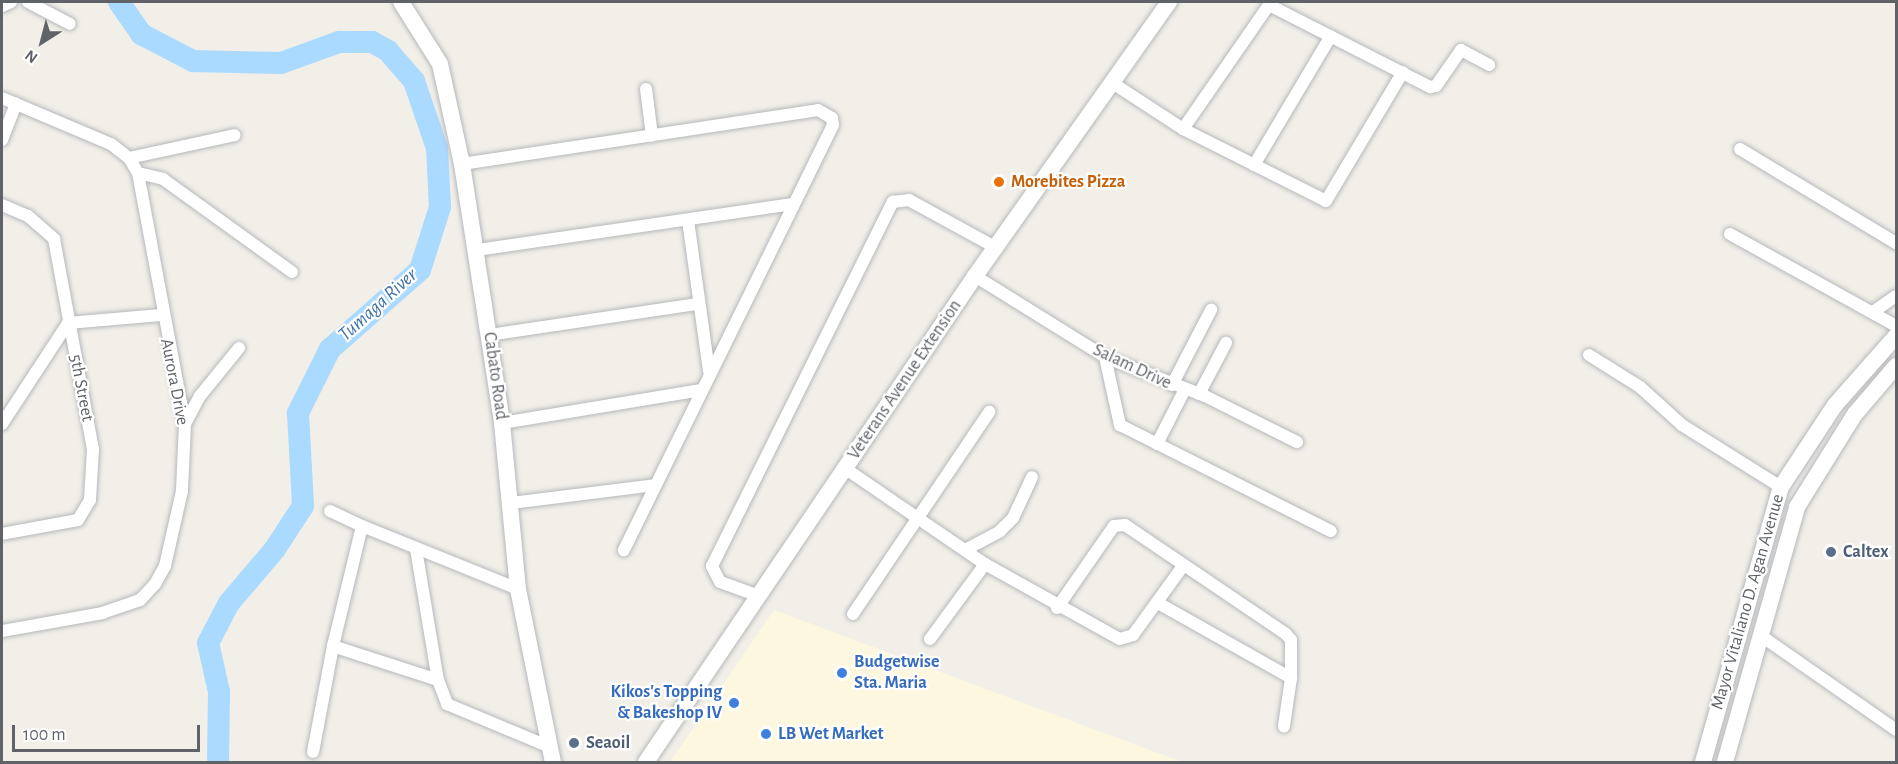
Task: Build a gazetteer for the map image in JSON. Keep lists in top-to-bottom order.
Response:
{
  "streets": {
    "main road": ["Cabato Road", "Veterans Avenue Extension", "Mayor Vitaliano D. Agan Avenue"],
    "street": ["Salam Drive", "Aurora Drive", "5th Street"]
  },
  "crossings": [
    ["Salam Drive", "Veterans Avenue Extension"]
  ],
  "water": ["Tumaga River"],
  "places": [
    "Morebites Pizza",
    "Caltex",
    "Budgetwise Sta. Maria",
    "Kikos's Topping & Bakeshop IV",
    "LB Wet Market",
    "Seaoil"
  ],
  "scale_bar": "100 m",
  "north": "bottom left"
}
